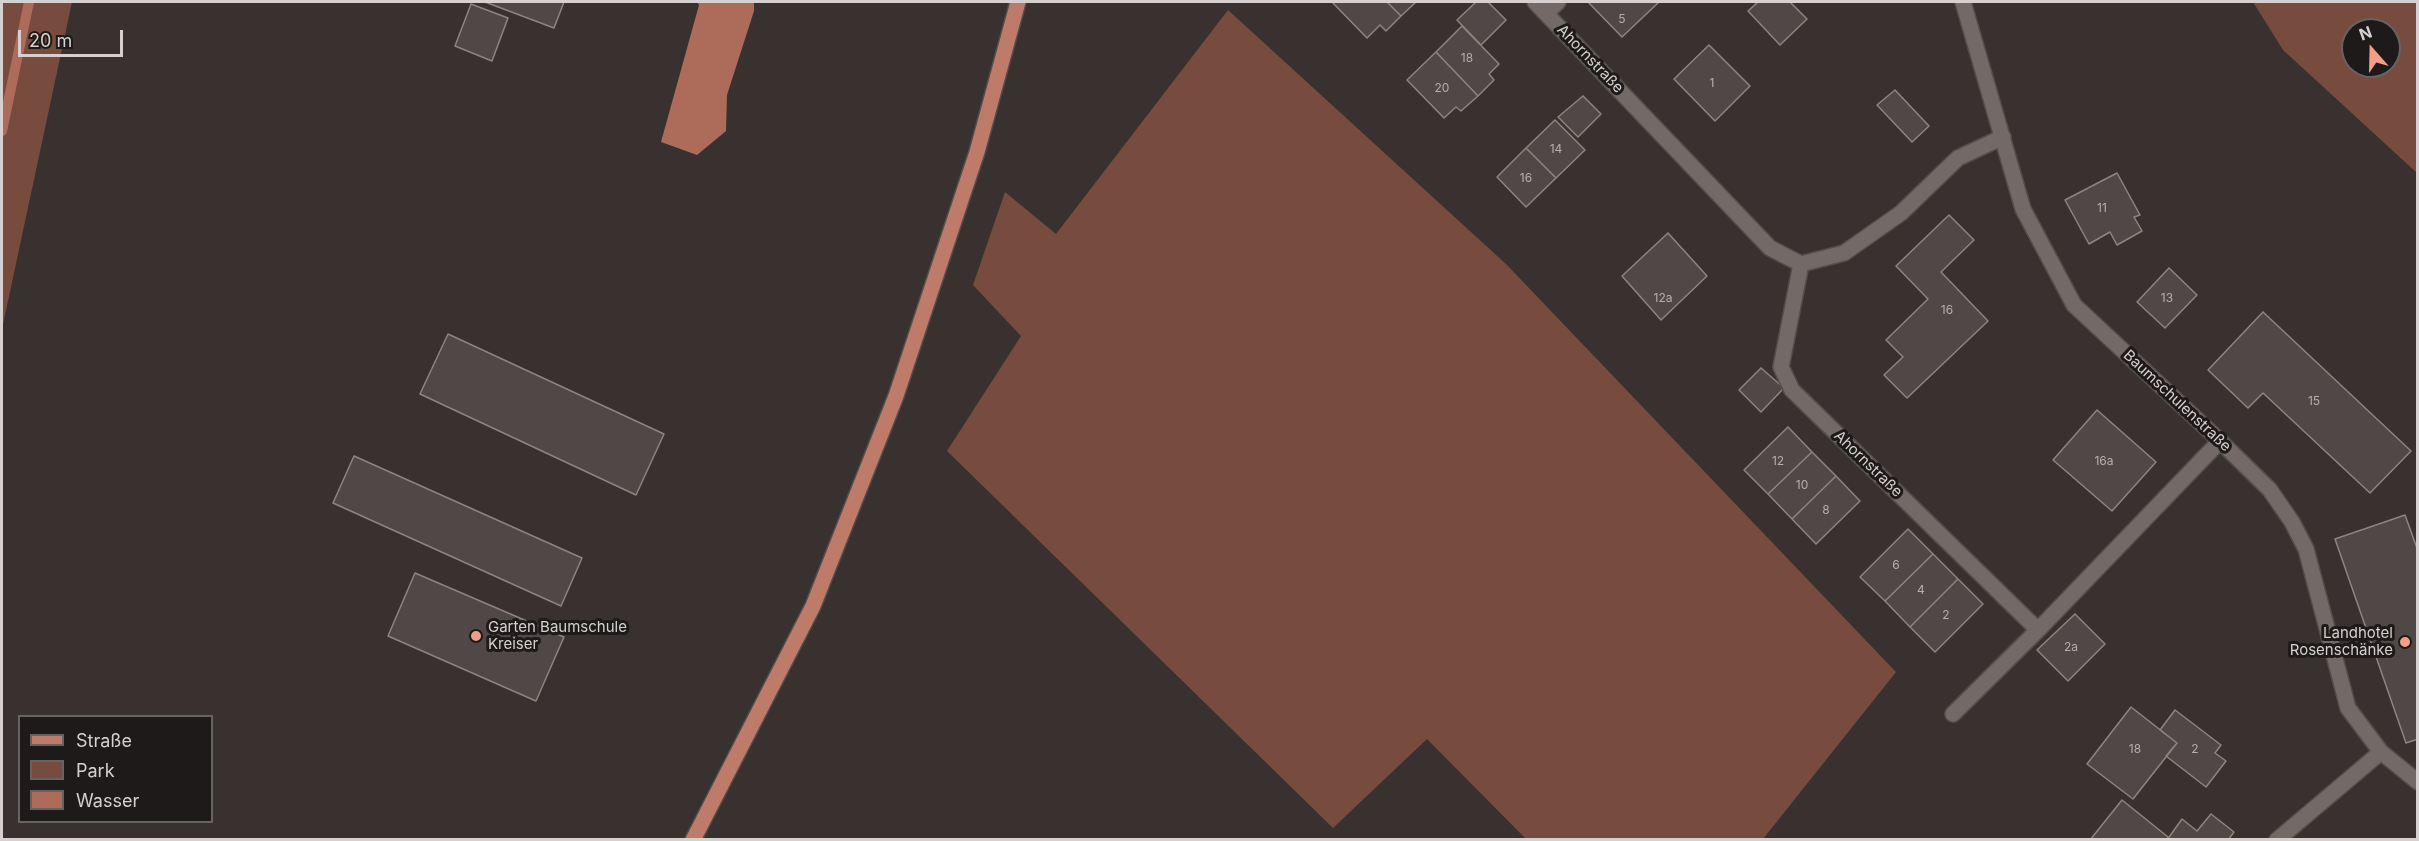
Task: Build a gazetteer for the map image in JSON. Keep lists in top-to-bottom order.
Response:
{
  "streets": {
    "street": ["Ahornstraße", "Baumschulenstraße"]
  },
  "places": ["Garten Baumschule Kreiser", "Landhotel Rosenschänke"],
  "house_numbers": [
    "5",
    "18",
    "1",
    "20",
    "14",
    "16",
    "11",
    "12a",
    "13",
    "16",
    "15",
    "12",
    "16a",
    "10",
    "8",
    "6",
    "4",
    "2",
    "2a",
    "18",
    "2"
  ],
  "legend": ["Straße", "Park", "Wasser"],
  "scale_bar": "20 m",
  "north": "top"
}
